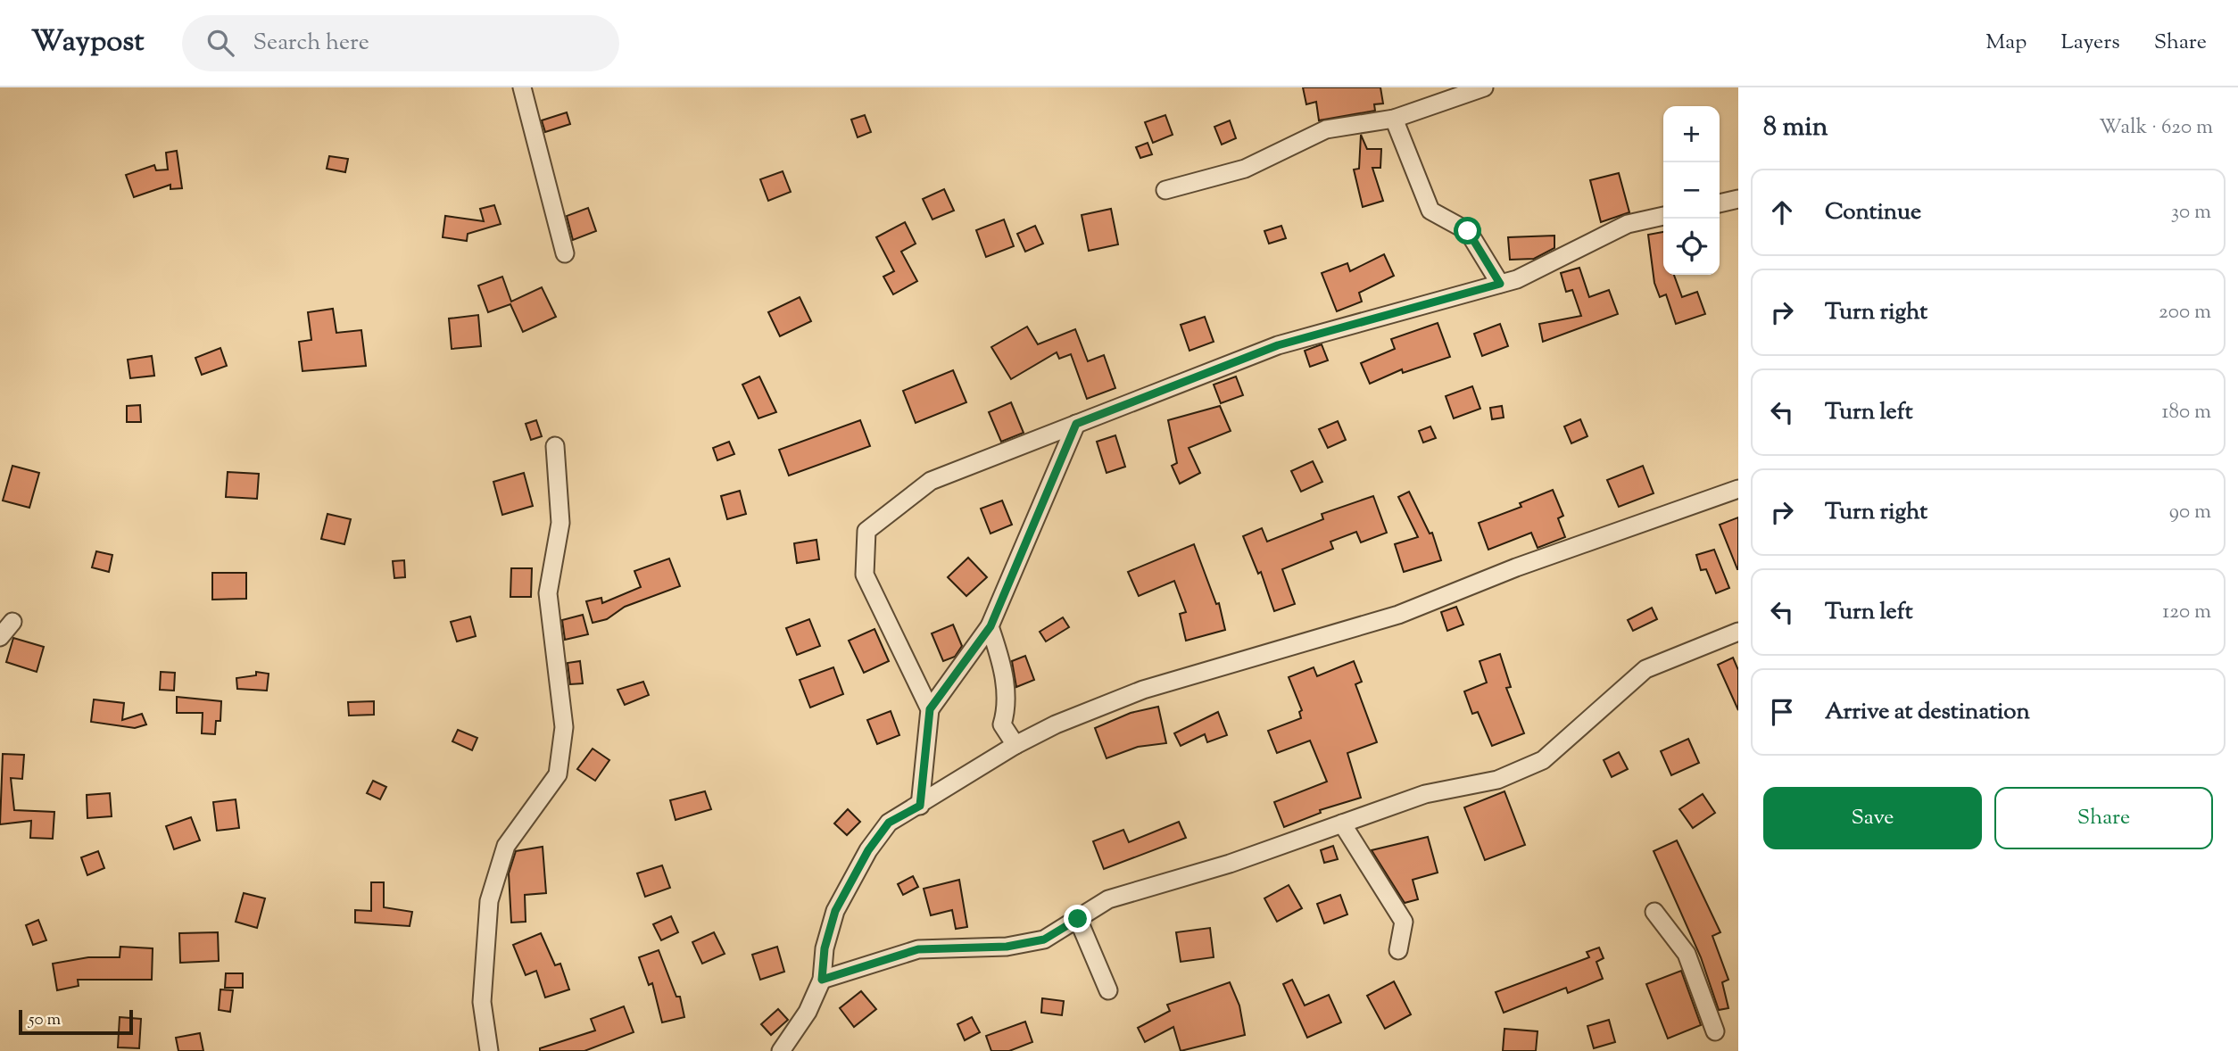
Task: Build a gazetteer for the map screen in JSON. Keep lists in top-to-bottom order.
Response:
{
  "scale_bar": "50 m",
  "page": {
    "header": "Waypost",
    "search": "Search here",
    "nav": ["Map", "Layers", "Share"],
    "heading": ["8 min", "Walk · 620 m"],
    "map_buttons": ["+", "−"],
    "list": [
      ["Continue", "30 m"],
      ["Turn right", "200 m"],
      ["Turn left", "180 m"],
      ["Turn right", "90 m"],
      ["Turn left", "120 m"],
      "Arrive at destination"
    ],
    "buttons": ["Save", "Share"],
    "scale": "50 m"
  }
}
